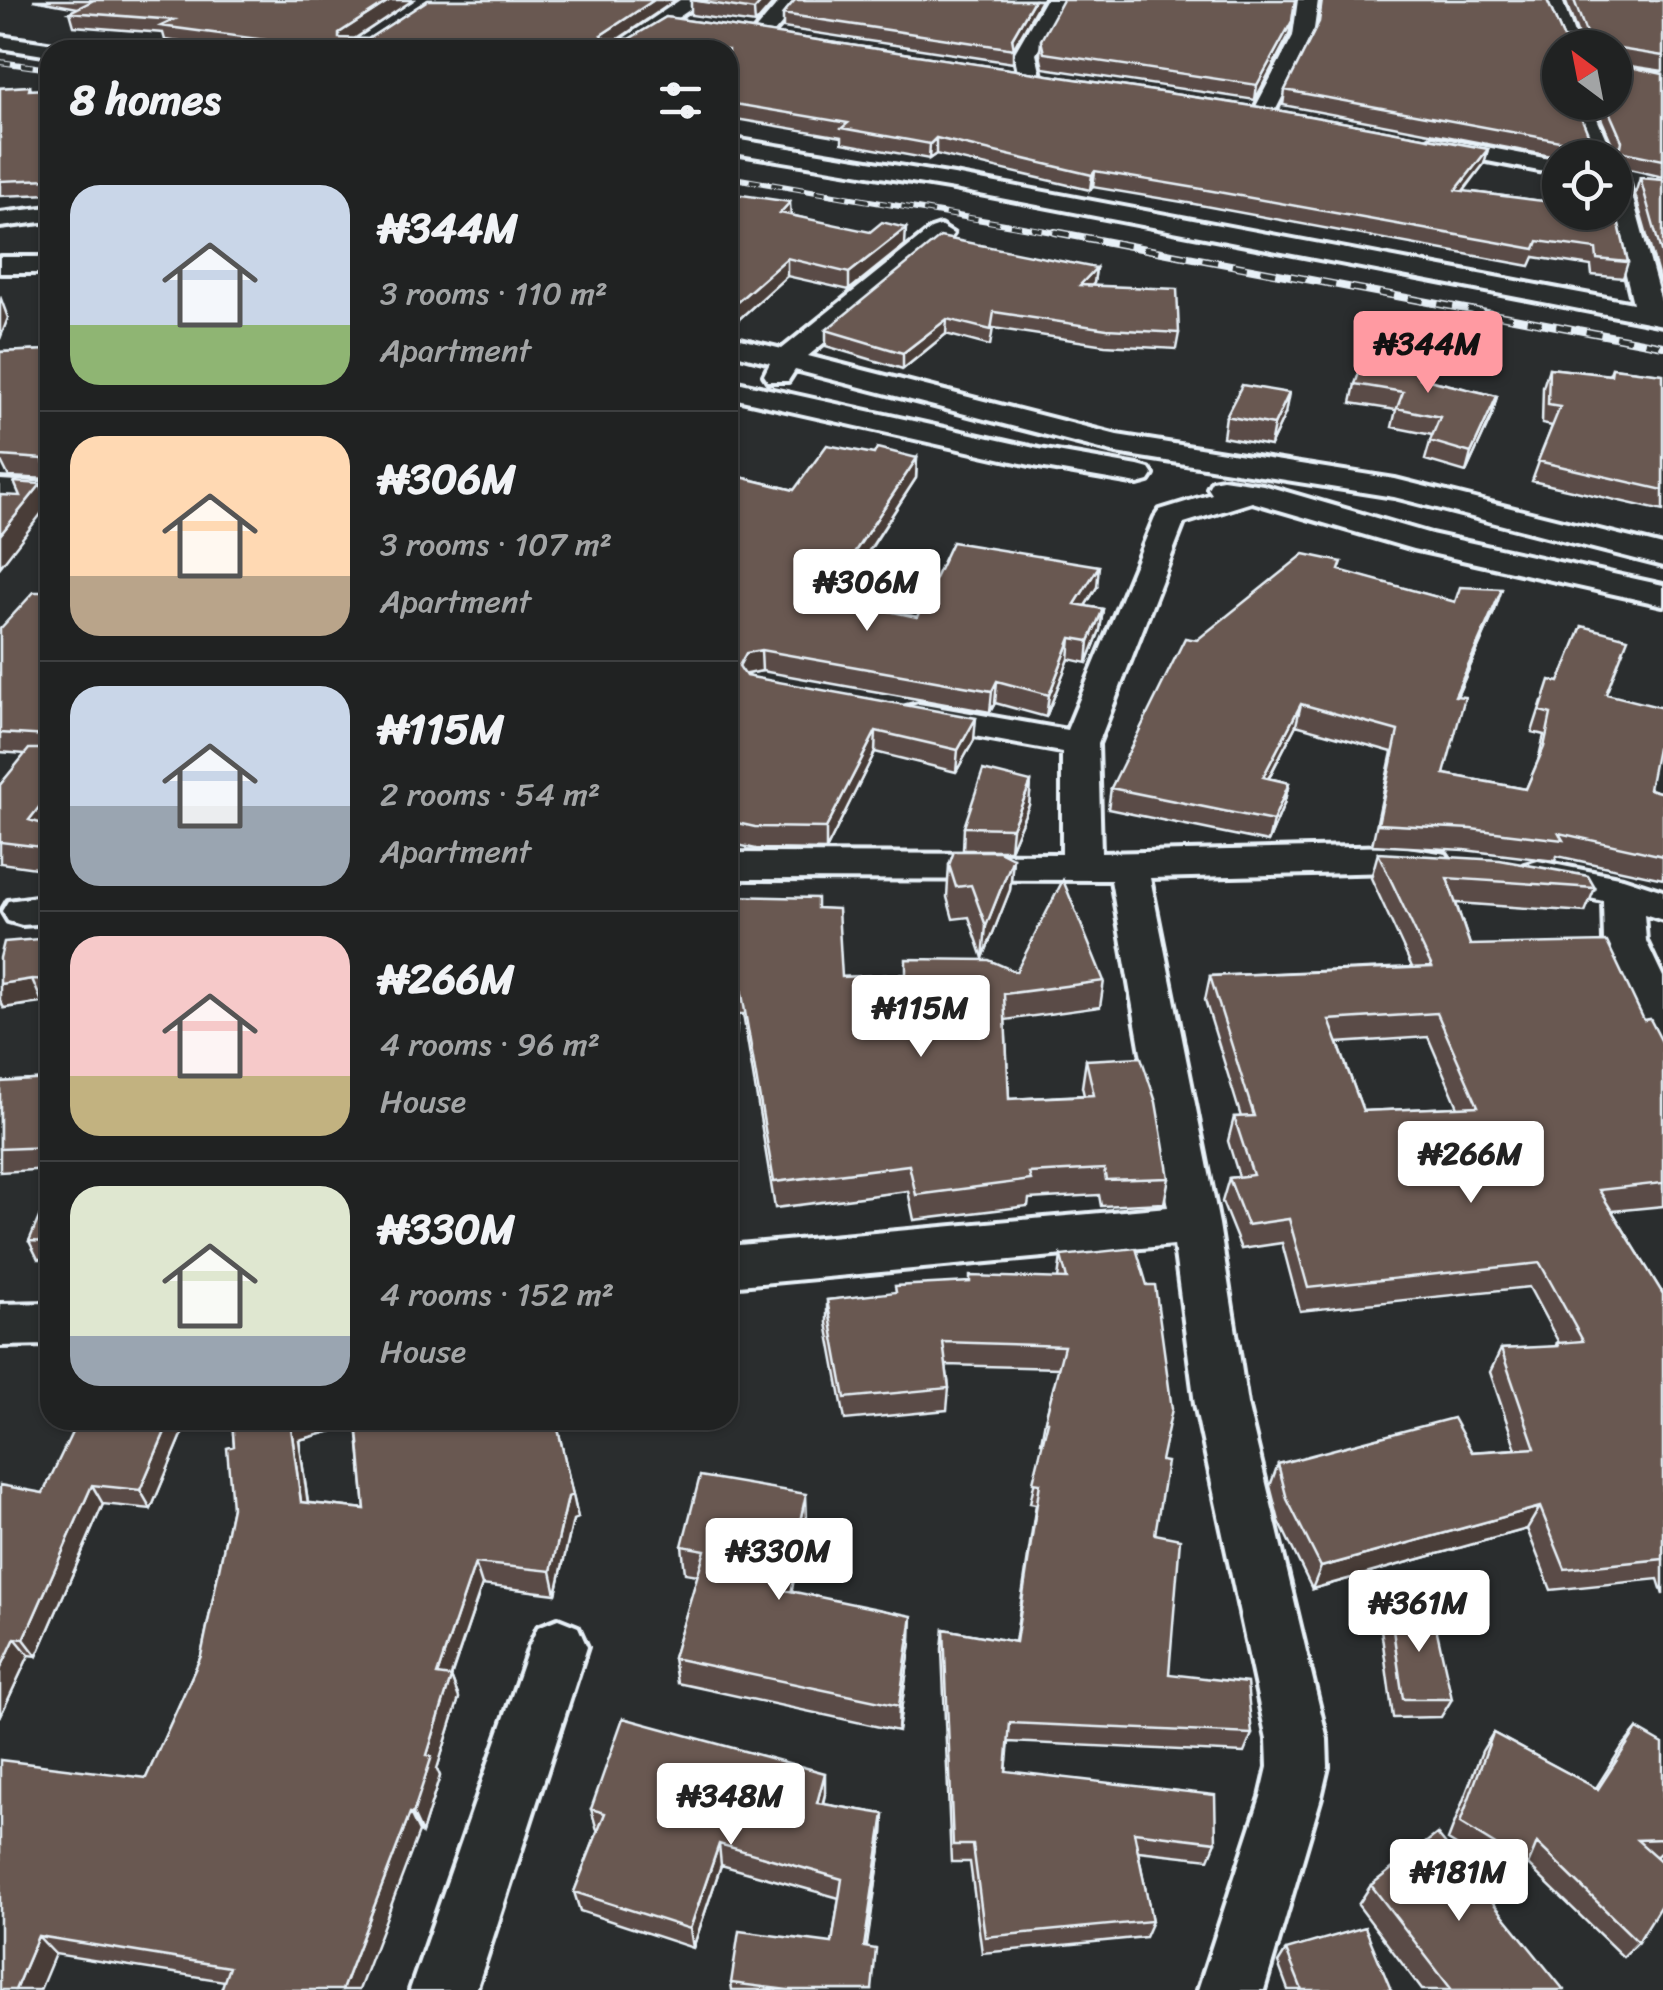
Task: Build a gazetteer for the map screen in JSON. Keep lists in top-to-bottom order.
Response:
{
  "north": "top left",
  "page": {
    "heading": "8 homes",
    "list": [
      {
        "name": "₦344M",
        "note": "3 rooms · 110 m² · Apartment"
      },
      {
        "name": "₦306M",
        "note": "3 rooms · 107 m² · Apartment"
      },
      {
        "name": "₦115M",
        "note": "2 rooms · 54 m² · Apartment"
      },
      {
        "name": "₦266M",
        "note": "4 rooms · 96 m² · House"
      },
      {
        "name": "₦330M",
        "note": "4 rooms · 152 m² · House"
      }
    ],
    "price": [
      "₦344M",
      "₦306M",
      "₦115M",
      "₦266M",
      "₦330M",
      "₦361M",
      "₦348M",
      "₦181M"
    ]
  }
}
